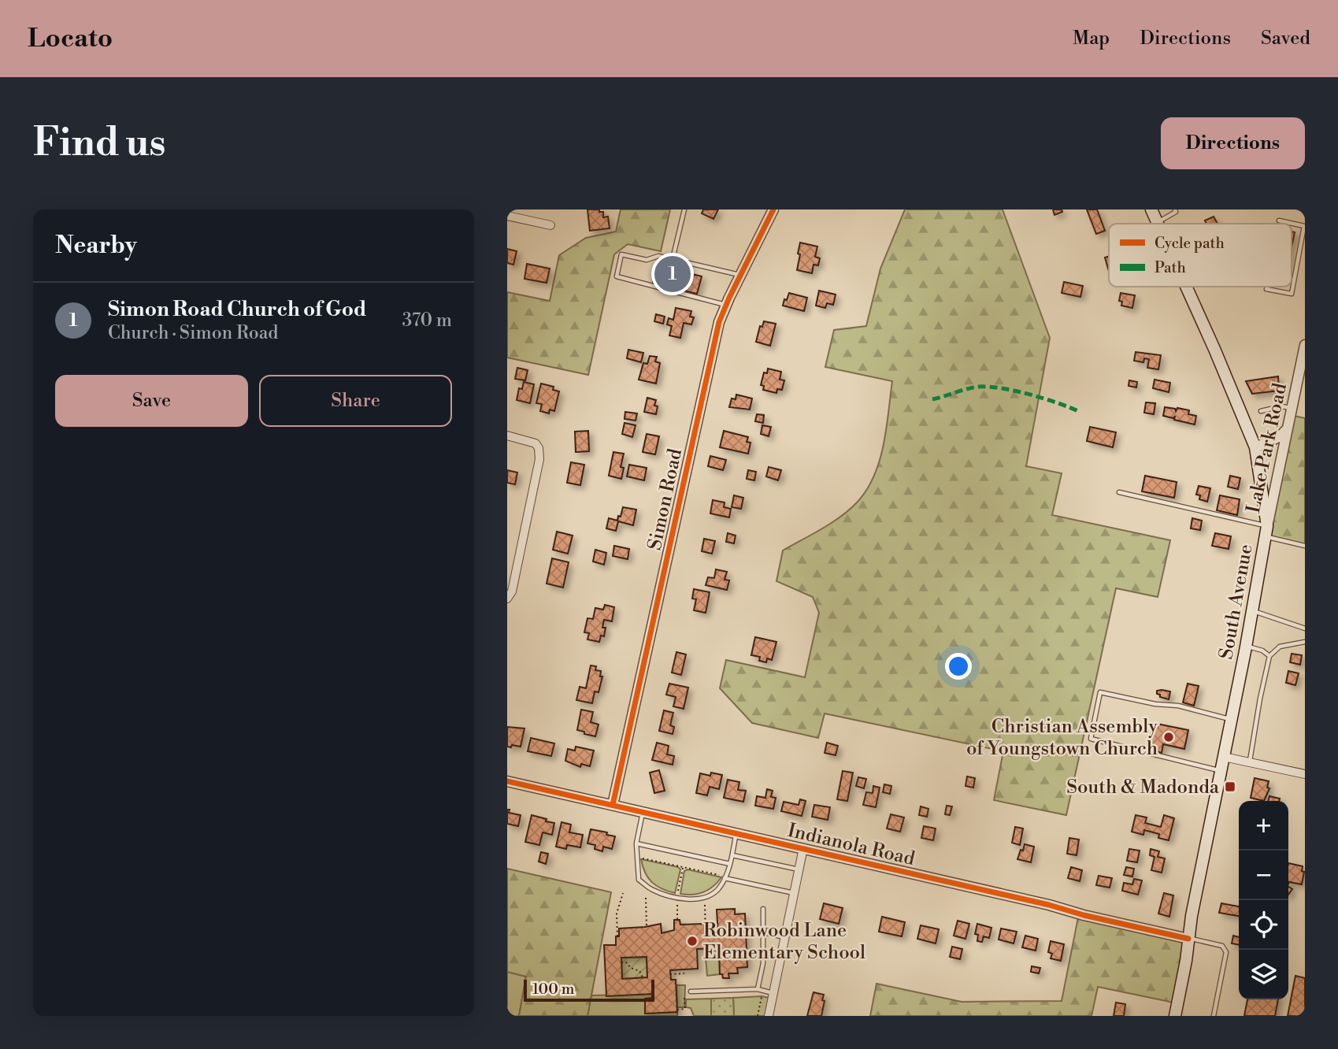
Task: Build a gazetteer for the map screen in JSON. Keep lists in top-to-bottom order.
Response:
{
  "streets": {
    "main road": ["South Avenue"],
    "street": ["Lake Park Road", "Simon Road", "Indianola Road"]
  },
  "crossings": [
    ["Lake Park Road", "South Avenue"],
    ["Simon Road", "Indianola Road"],
    ["South Avenue", "Indianola Road"]
  ],
  "places": {
    "other": ["Christian Assembly of Youngstown Church", "Robinwood Lane Elementary School"],
    "transit": ["South & Madonda"]
  },
  "legend": ["Cycle path", "Path"],
  "scale_bar": "100 m",
  "page": {
    "header": "Locato",
    "nav": ["Map", "Directions", "Saved"],
    "buttons": [
      "Directions",
      ["Save", "Share"]
    ],
    "title": "Find us",
    "heading": "Nearby",
    "pins": "1",
    "list": [
      {
        "mark": "1",
        "name": "Simon Road Church of God",
        "note": "Church · Simon Road",
        "value": "370 m"
      }
    ],
    "map_buttons": ["+", "−"],
    "scale": "100 m"
  }
}
